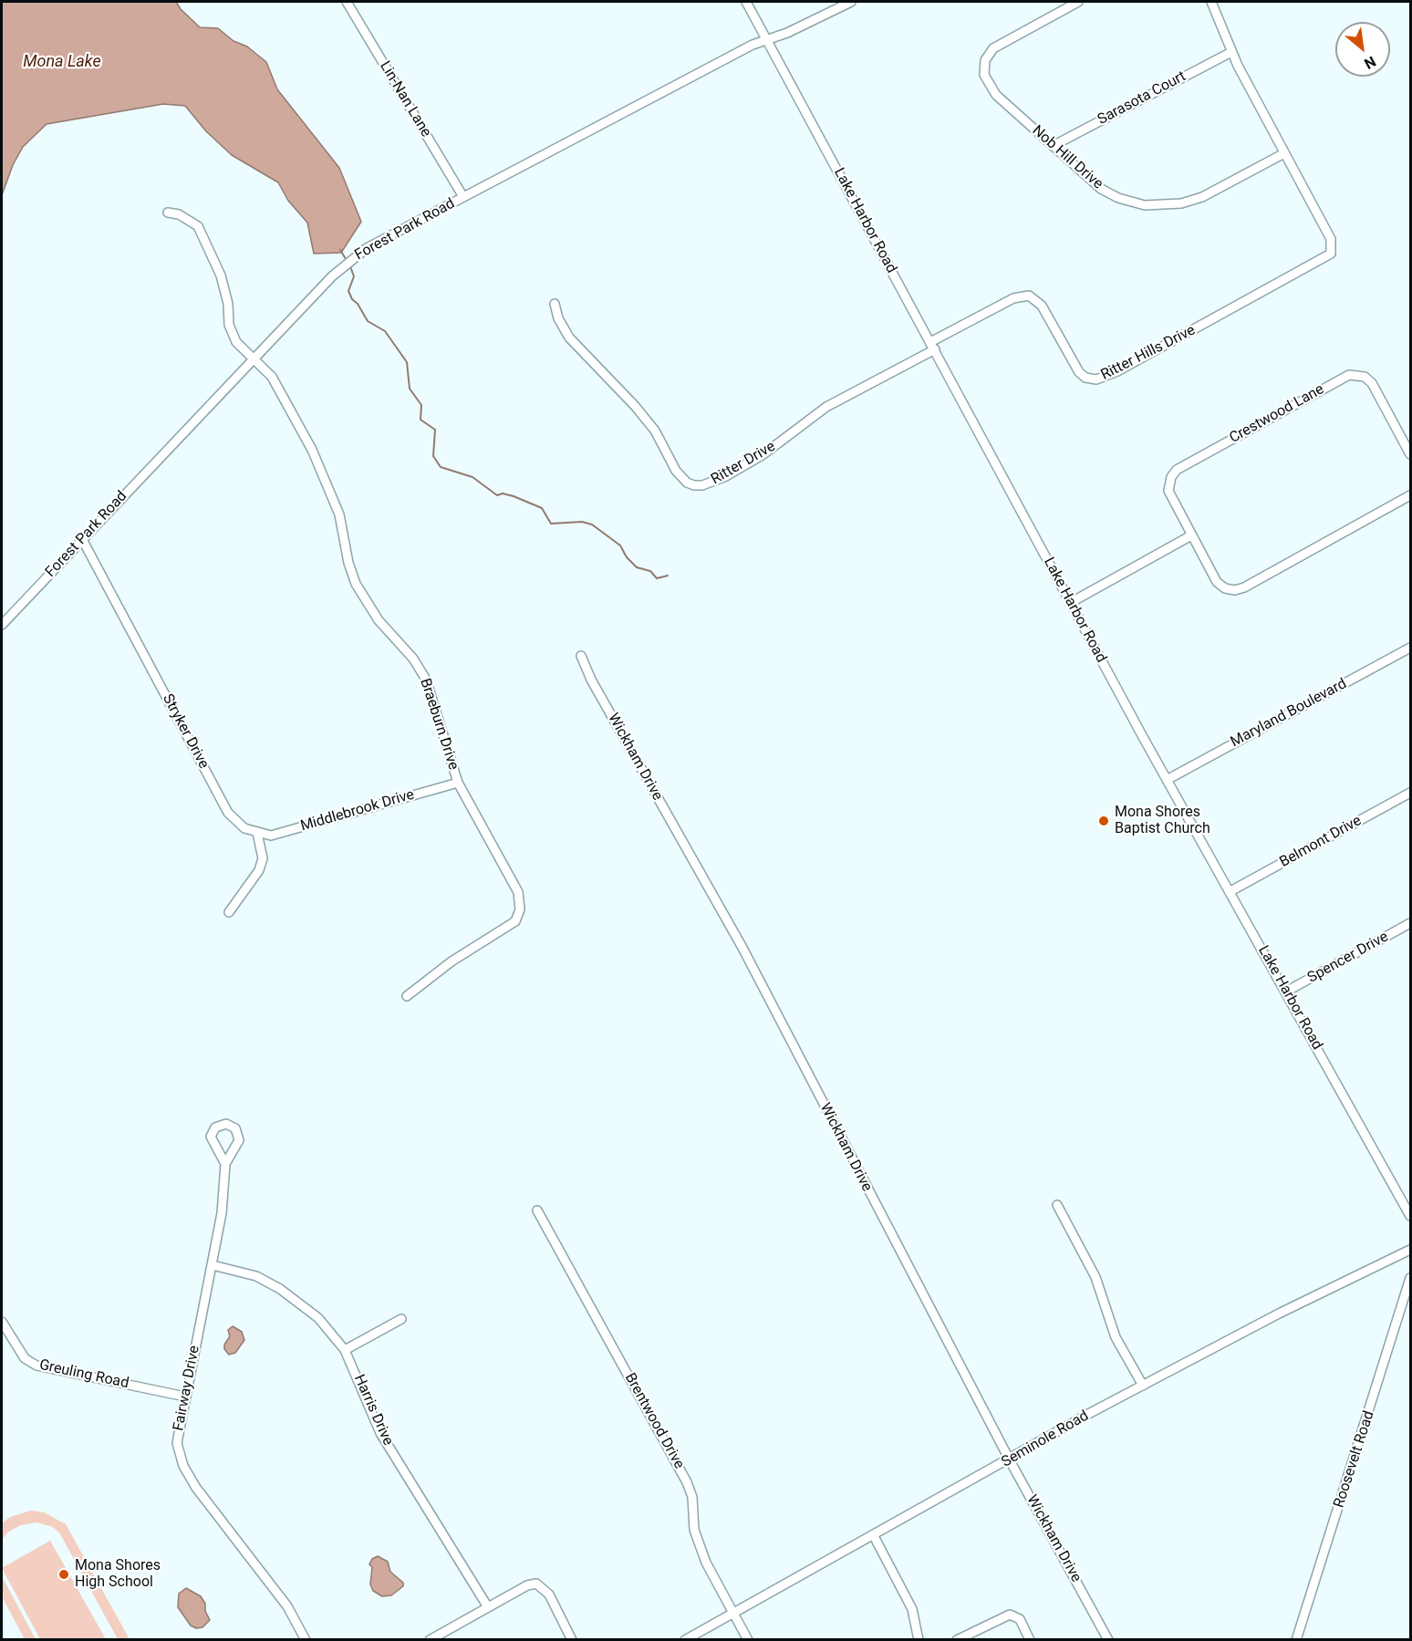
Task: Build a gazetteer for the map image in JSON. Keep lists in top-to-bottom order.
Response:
{
  "streets": {
    "street": [
      "Sarasota Court",
      "Lin-Nan Lane",
      "Nob Hill Drive",
      "Lake Harbor Road",
      "Forest Park Road",
      "Ritter Hills Drive",
      "Crestwood Lane",
      "Ritter Drive",
      "Maryland Boulevard",
      "Braeburn Drive",
      "Stryker Drive",
      "Wickham Drive",
      "Middlebrook Drive",
      "Belmont Drive",
      "Spencer Drive",
      "Greuling Road",
      "Fairway Drive",
      "Harris Drive",
      "Brentwood Drive",
      "Seminole Road",
      "Roosevelt Road"
    ]
  },
  "crossings": [
    ["Sarasota Court", "Nob Hill Drive"],
    ["Lin-Nan Lane", "Forest Park Road"],
    ["Nob Hill Drive", "Ritter Hills Drive"],
    ["Lake Harbor Road", "Forest Park Road"],
    ["Lake Harbor Road", "Ritter Hills Drive"],
    ["Lake Harbor Road", "Ritter Drive"],
    ["Lake Harbor Road", "Maryland Boulevard"],
    ["Lake Harbor Road", "Belmont Drive"],
    ["Lake Harbor Road", "Spencer Drive"],
    ["Forest Park Road", "Braeburn Drive"],
    ["Forest Park Road", "Stryker Drive"],
    ["Ritter Hills Drive", "Ritter Drive"],
    ["Braeburn Drive", "Middlebrook Drive"],
    ["Stryker Drive", "Middlebrook Drive"],
    ["Wickham Drive", "Seminole Road"],
    ["Greuling Road", "Fairway Drive"],
    ["Fairway Drive", "Harris Drive"],
    ["Brentwood Drive", "Seminole Road"]
  ],
  "water": ["Mona Lake"],
  "places": ["Mona Shores Baptist Church", "Mona Shores High School"],
  "north": "bottom right"
}
